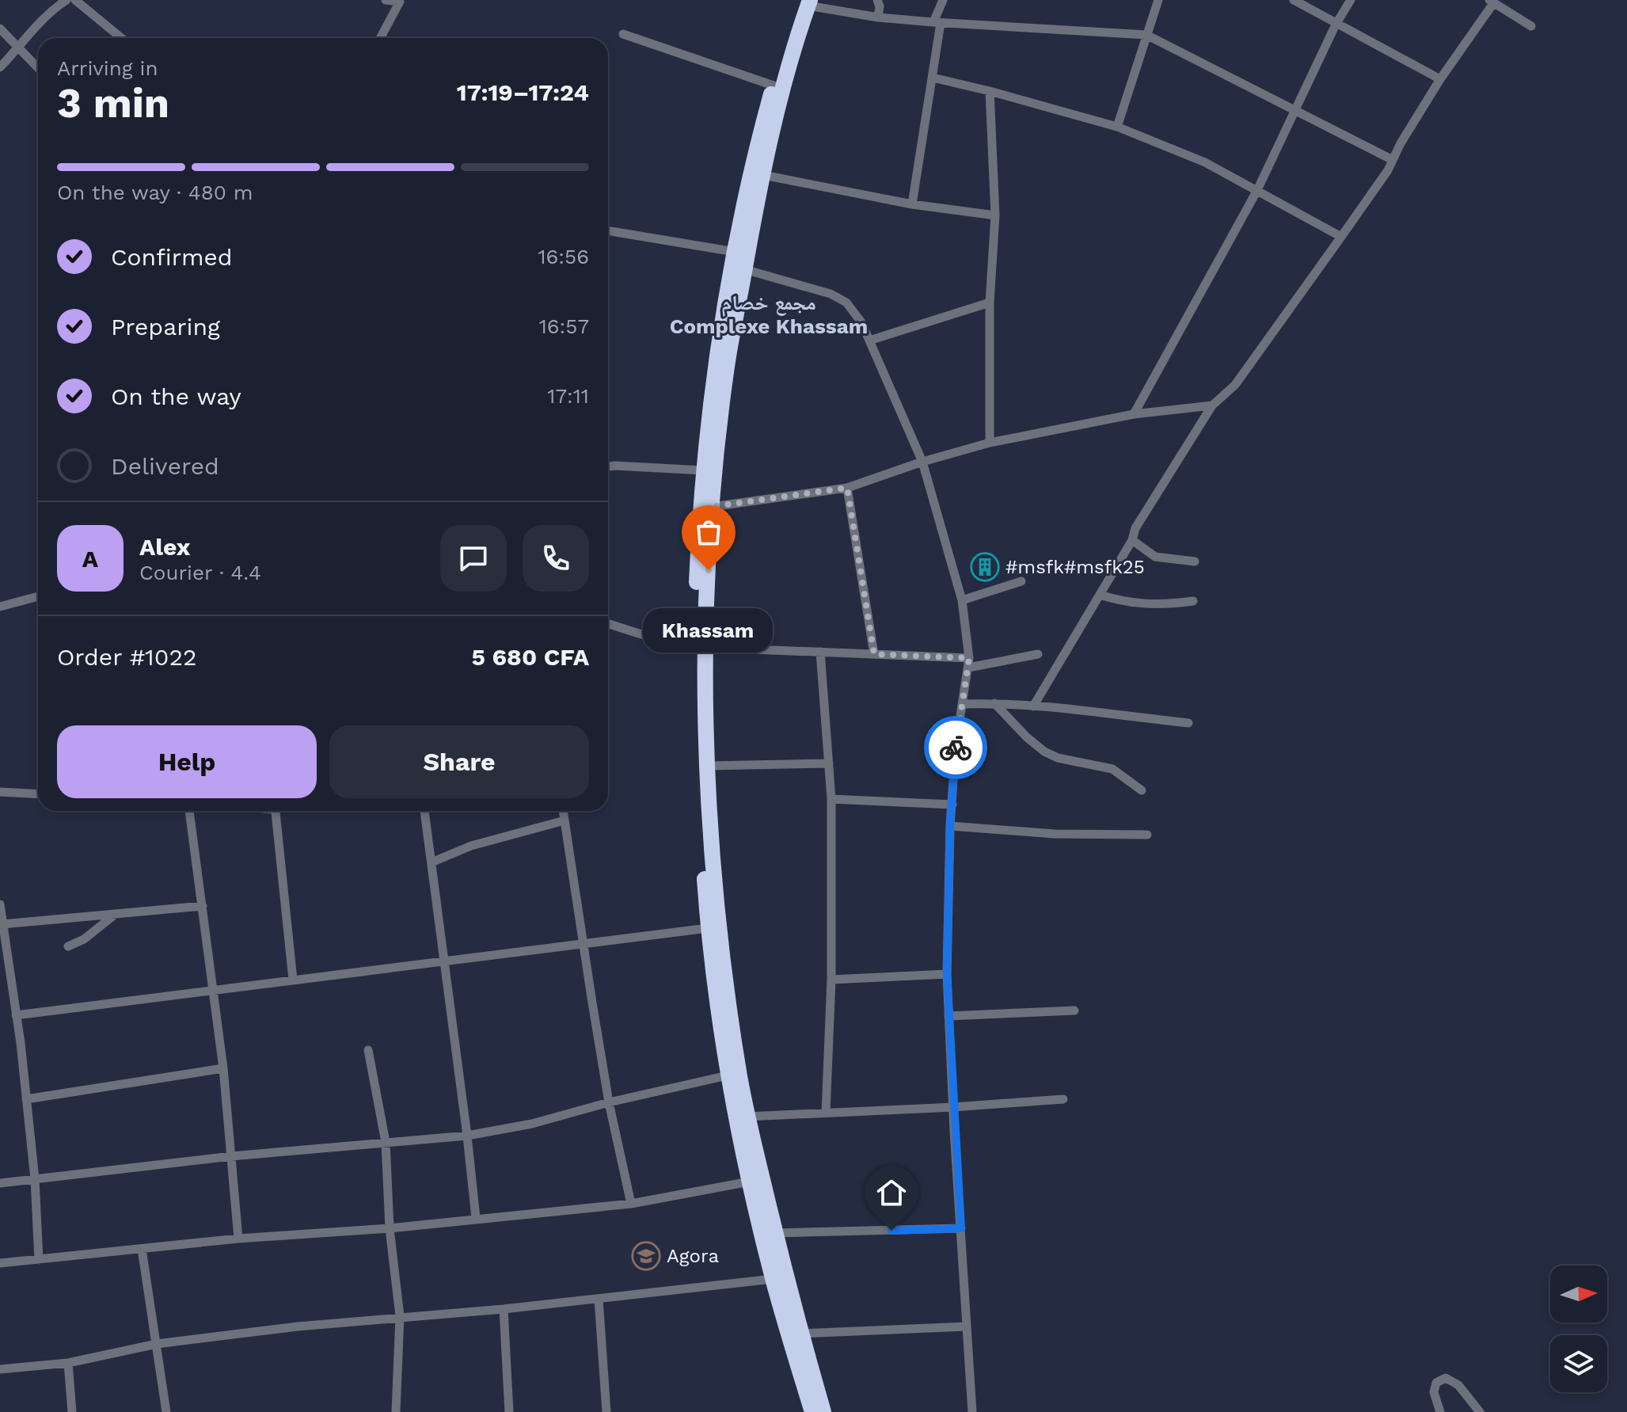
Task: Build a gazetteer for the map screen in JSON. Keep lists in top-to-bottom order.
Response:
{
  "districts": ["مجمع خصام Complexe Khassam"],
  "places": {
    "building": ["#msfk#msfk25"],
    "other": ["Khassam"],
    "school or university": ["Agora"]
  },
  "north": "right",
  "page": {
    "heading": ["3 min", "Arriving in", "17:19–17:24"],
    "panel": [
      "Alex",
      "Courier · 4.4",
      "Order #1022",
      "5 680 CFA"
    ],
    "bar": "On the way · 480 m",
    "list": [
      ["Confirmed", "16:56"],
      ["Preparing", "16:57"],
      ["On the way", "17:11"],
      "Delivered"
    ],
    "round": "A",
    "bubble": "Khassam",
    "buttons": ["Help", "Share"]
  }
}
